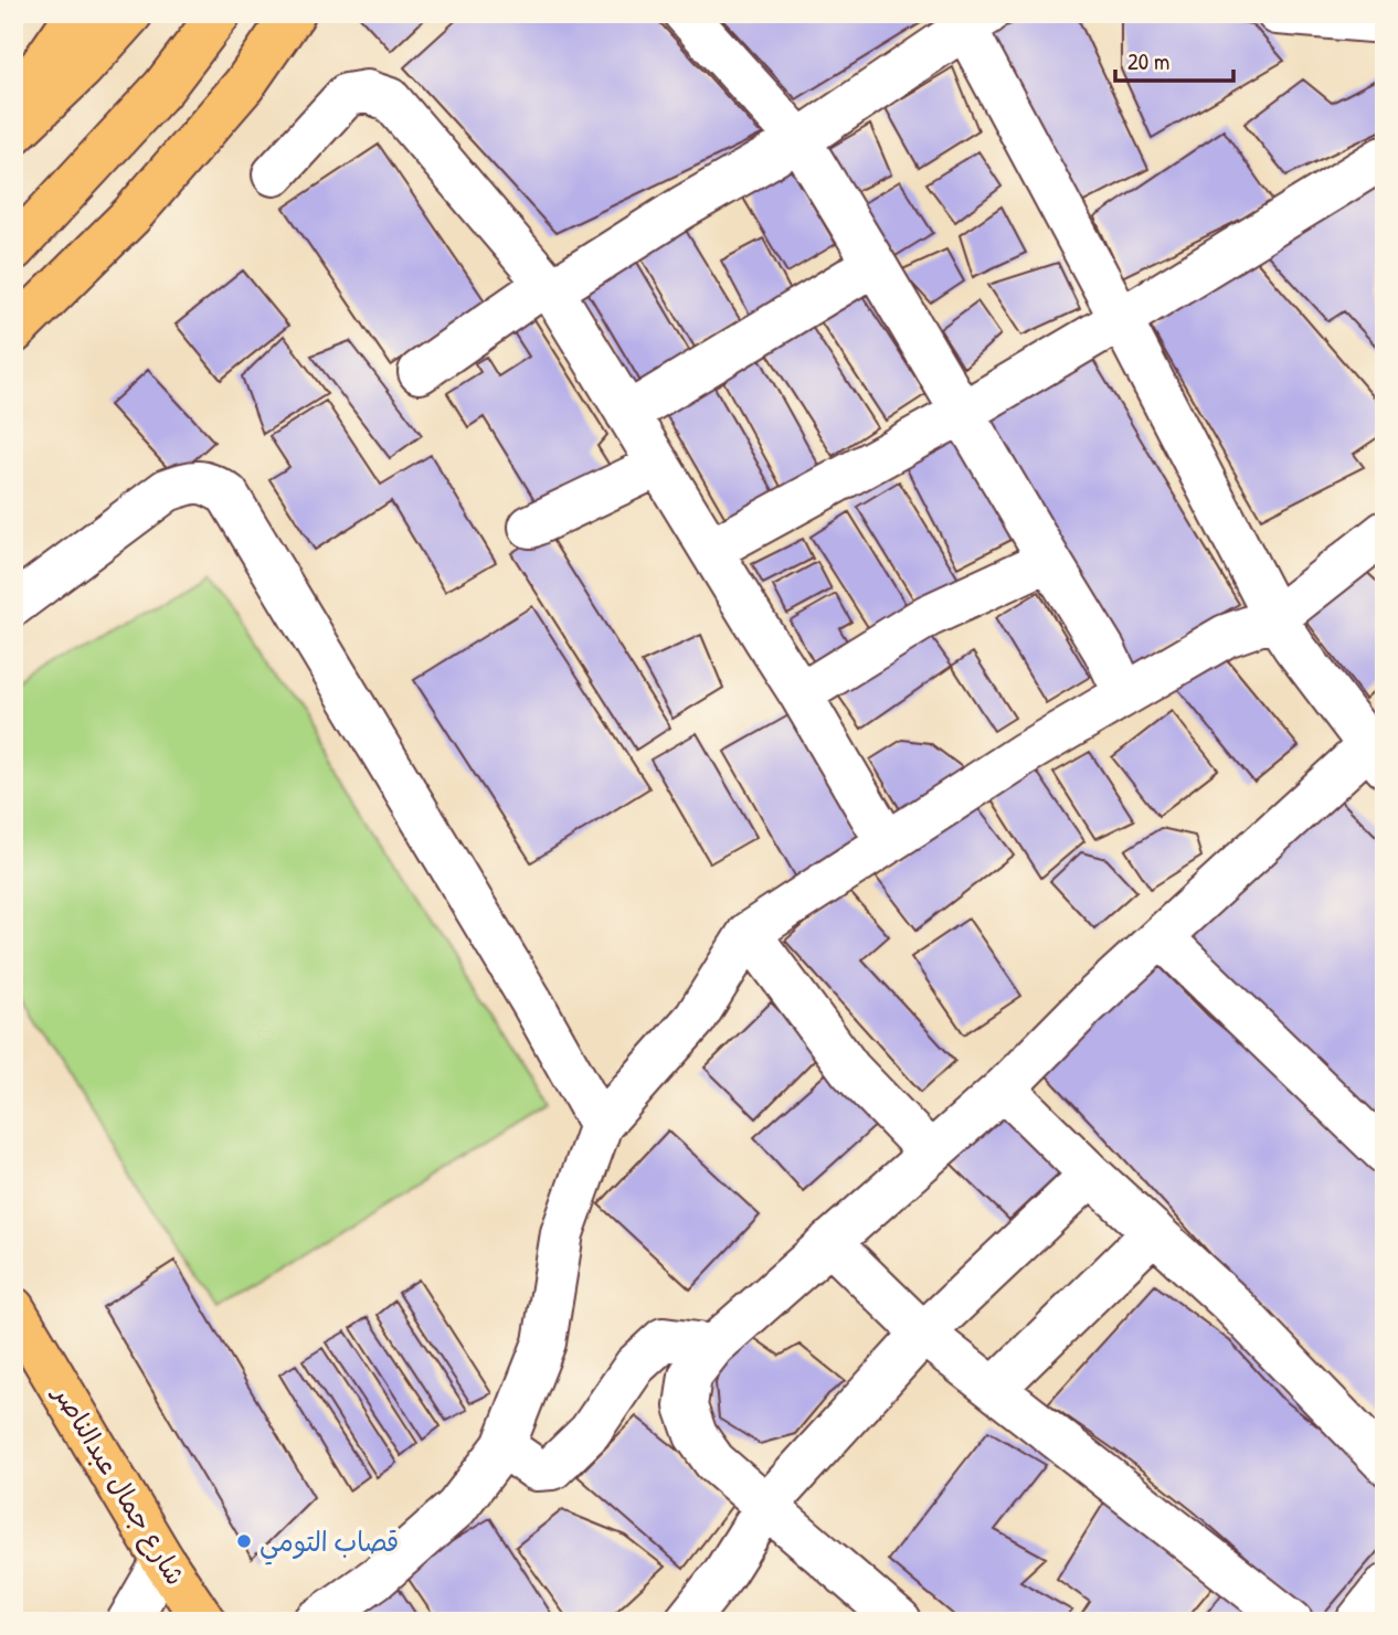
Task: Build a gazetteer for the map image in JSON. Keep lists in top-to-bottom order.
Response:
{
  "streets": {
    "main road": ["شارع جمال عبدالناصر"]
  },
  "places": ["قصاب التومي"],
  "scale_bar": "20 m"
}
